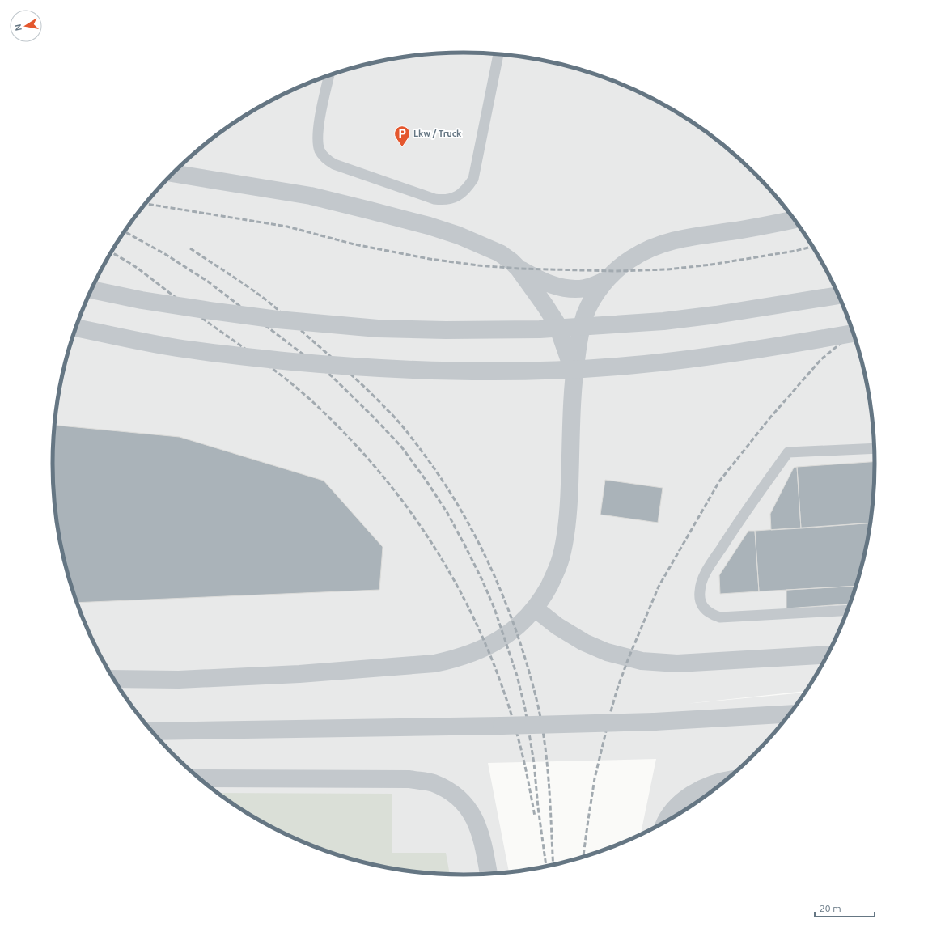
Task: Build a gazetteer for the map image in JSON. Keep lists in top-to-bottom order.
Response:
{
  "places": {
    "parking": ["Lkw / Truck"]
  },
  "scale_bar": "20 m",
  "north": "left"
}
